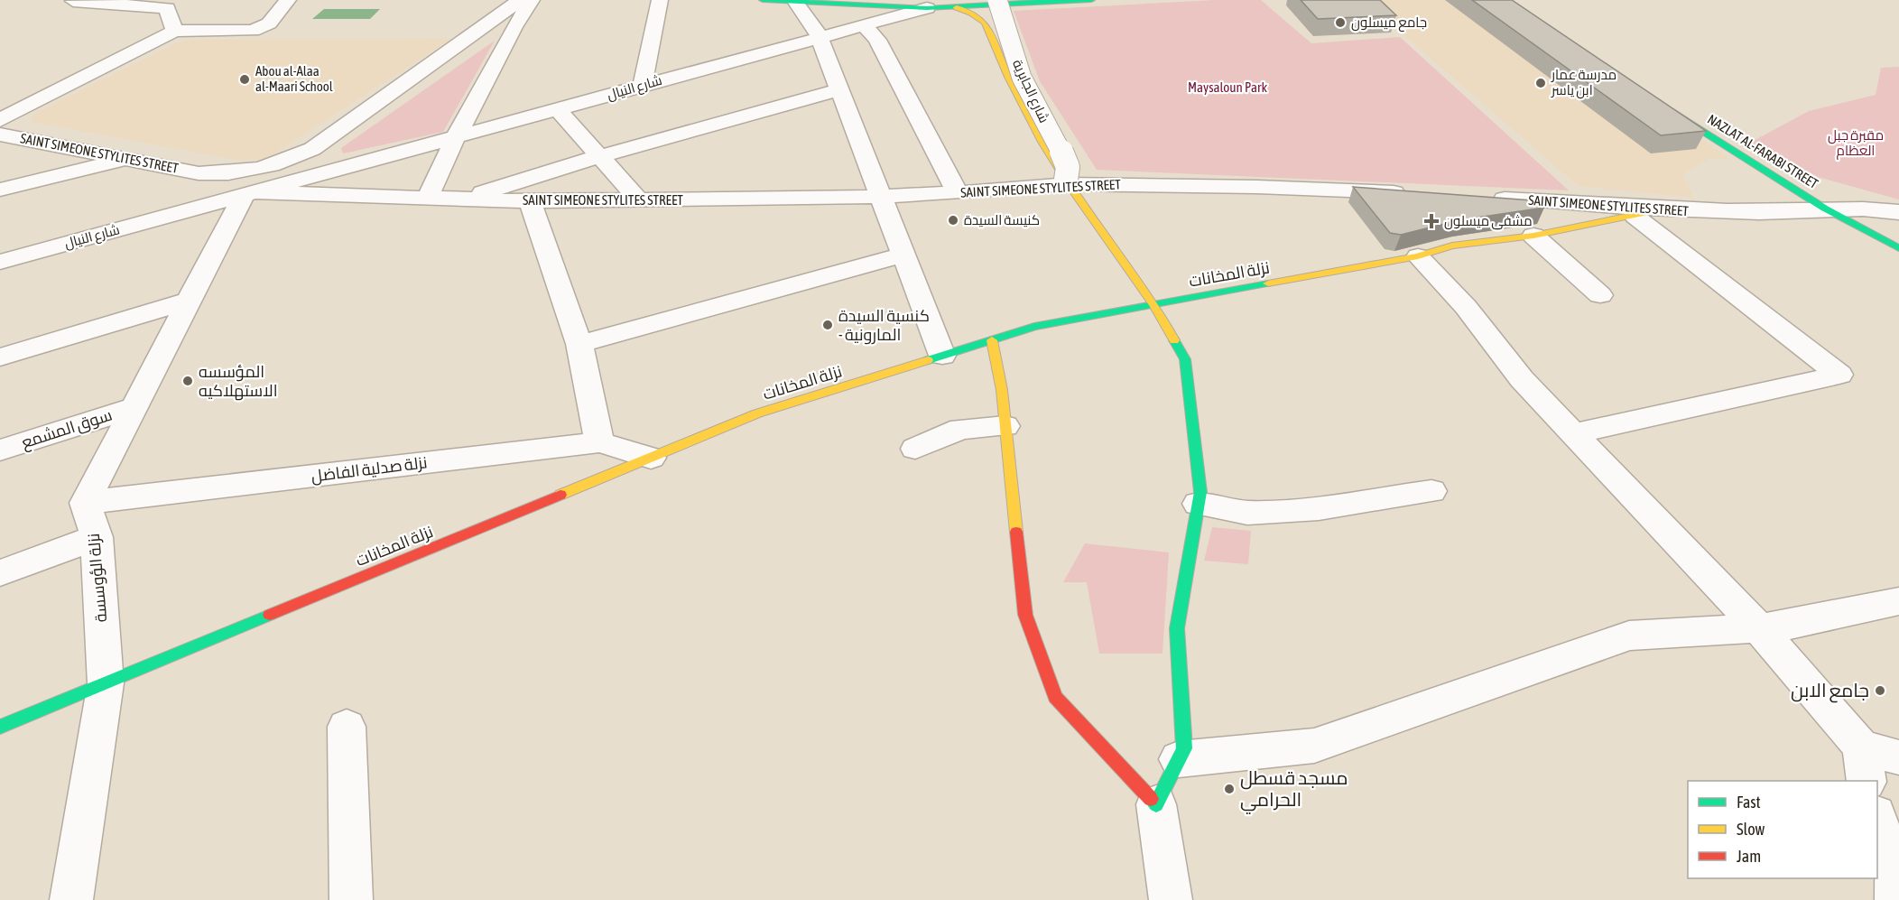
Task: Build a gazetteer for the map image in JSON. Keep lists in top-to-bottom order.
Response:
{
  "streets": {
    "street": [
      "شارع النيال",
      "شارع الجابرية",
      "NAZLAT AL-FARABI STREET",
      "SAINT SIMEONE STYLITES STREET",
      "نزلة المخانات",
      "سوق المشمع",
      "نزلة صدلية الفاضل",
      "نزلة الؤوسسة"
    ]
  },
  "crossings": [
    ["شارع النيال", "SAINT SIMEONE STYLITES STREET"],
    ["شارع الجابرية", "SAINT SIMEONE STYLITES STREET"],
    ["NAZLAT AL-FARABI STREET", "SAINT SIMEONE STYLITES STREET"],
    ["SAINT SIMEONE STYLITES STREET", "نزلة المخانات"],
    ["نزلة المخانات", "نزلة صدلية الفاضل"],
    ["نزلة المخانات", "نزلة الؤوسسة"],
    ["نزلة صدلية الفاضل", "نزلة الؤوسسة"]
  ],
  "parks": ["Maysaloun Park", "مقبرة جبل العظام"],
  "places": {
    "other": [
      "جامع ميسلون",
      "Abou al-Alaa al-Maari School",
      "مدرسة عمار ابن ياسر",
      "كنيسة السيدة",
      "كنسية السيدة - المارونية",
      "المؤسسه الاستهلاكيه",
      "جامع الابن",
      "مسجد قسطل الحرامي"
    ],
    "health": ["مشفى ميسلون"]
  },
  "legend": ["Fast", "Slow", "Jam"]
}
